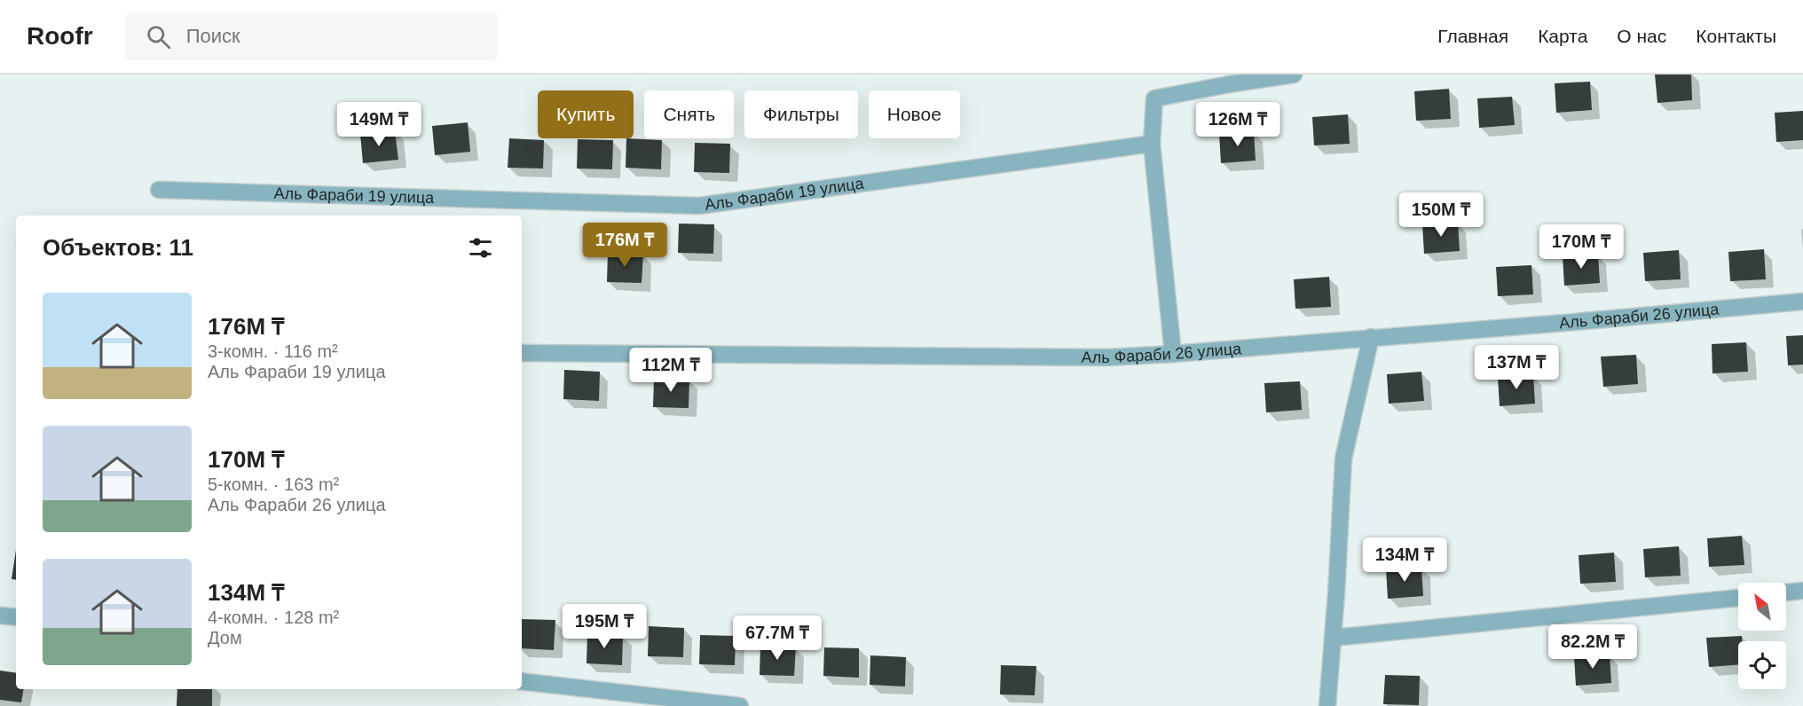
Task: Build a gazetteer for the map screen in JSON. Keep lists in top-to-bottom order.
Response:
{
  "streets": {
    "street": ["Аль Фараби 19 улица", "Аль Фараби 26 улица"]
  },
  "north": "top left",
  "page": {
    "header": "Roofr",
    "search": "Поиск",
    "nav": [
      "Главная",
      "Карта",
      "О нас",
      "Контакты"
    ],
    "chip": [
      "Купить",
      "Снять",
      "Фильтры",
      "Новое"
    ],
    "price": [
      "149M ₸",
      "126M ₸",
      "150M ₸",
      "176M ₸",
      "170M ₸",
      "137M ₸",
      "112M ₸",
      "134M ₸",
      "195M ₸",
      "67.7M ₸",
      "82.2M ₸"
    ],
    "heading": "Объектов: 11",
    "list": [
      {
        "name": "176M ₸",
        "note": "3-комн. · 116 m² · Аль Фараби 19 улица"
      },
      {
        "name": "170M ₸",
        "note": "5-комн. · 163 m² · Аль Фараби 26 улица"
      },
      {
        "name": "134M ₸",
        "note": "4-комн. · 128 m² · Дом"
      }
    ]
  }
}
